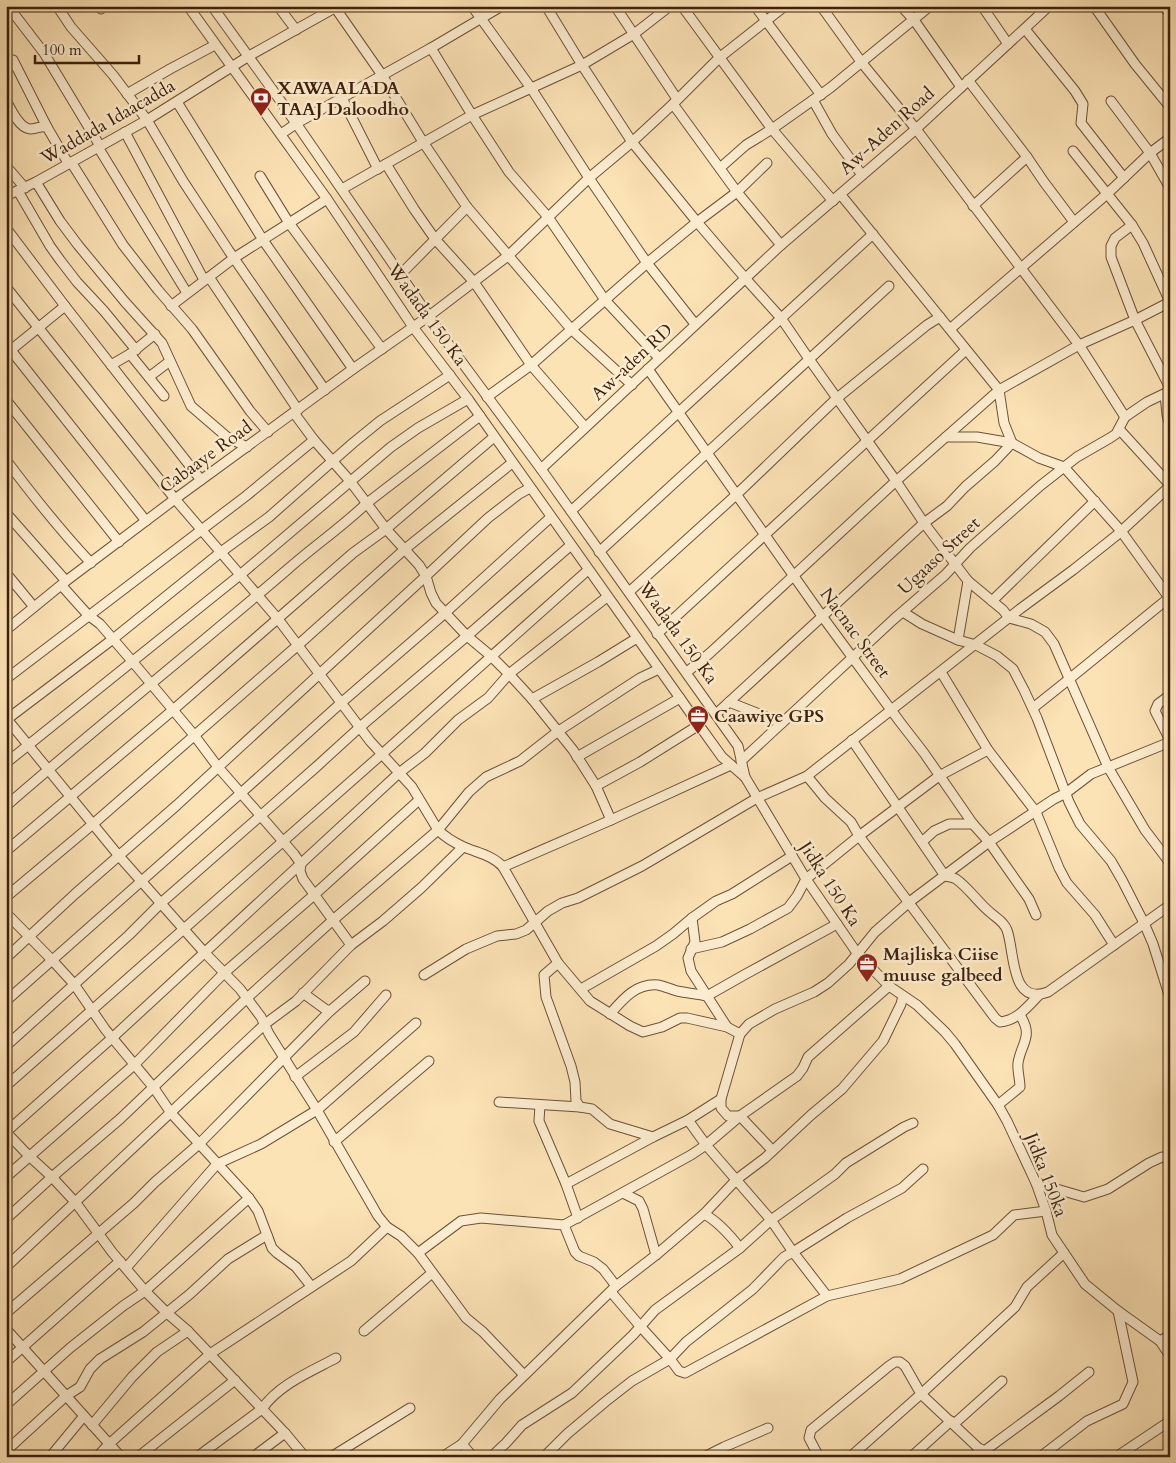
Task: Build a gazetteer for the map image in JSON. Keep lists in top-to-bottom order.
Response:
{
  "streets": {
    "street": [
      "Waddada Idaacadda",
      "Aw-Aden Road",
      "Wadada 150 Ka",
      "Aw-aden RD",
      "Cabaaye Road",
      "Ugaaso Street",
      "Nacnac Street",
      "Jidka 150 Ka",
      "Jidka 150ka"
    ]
  },
  "crossings": [
    ["Waddada Idaacadda", "Wadada 150 Ka"],
    ["Aw-Aden Road", "Aw-aden RD"],
    ["Wadada 150 Ka", "Aw-aden RD"],
    ["Wadada 150 Ka", "Cabaaye Road"],
    ["Wadada 150 Ka", "Ugaaso Street"],
    ["Wadada 150 Ka", "Jidka 150 Ka"],
    ["Aw-aden RD", "Nacnac Street"],
    ["Ugaaso Street", "Nacnac Street"],
    ["Jidka 150 Ka", "Jidka 150ka"]
  ],
  "places": {
    "bank": ["XAWAALADA TAAJ Daloodho"],
    "office": ["Caawiye GPS", "Majliska Ciise muuse galbeed"]
  },
  "scale_bar": "100 m"
}
